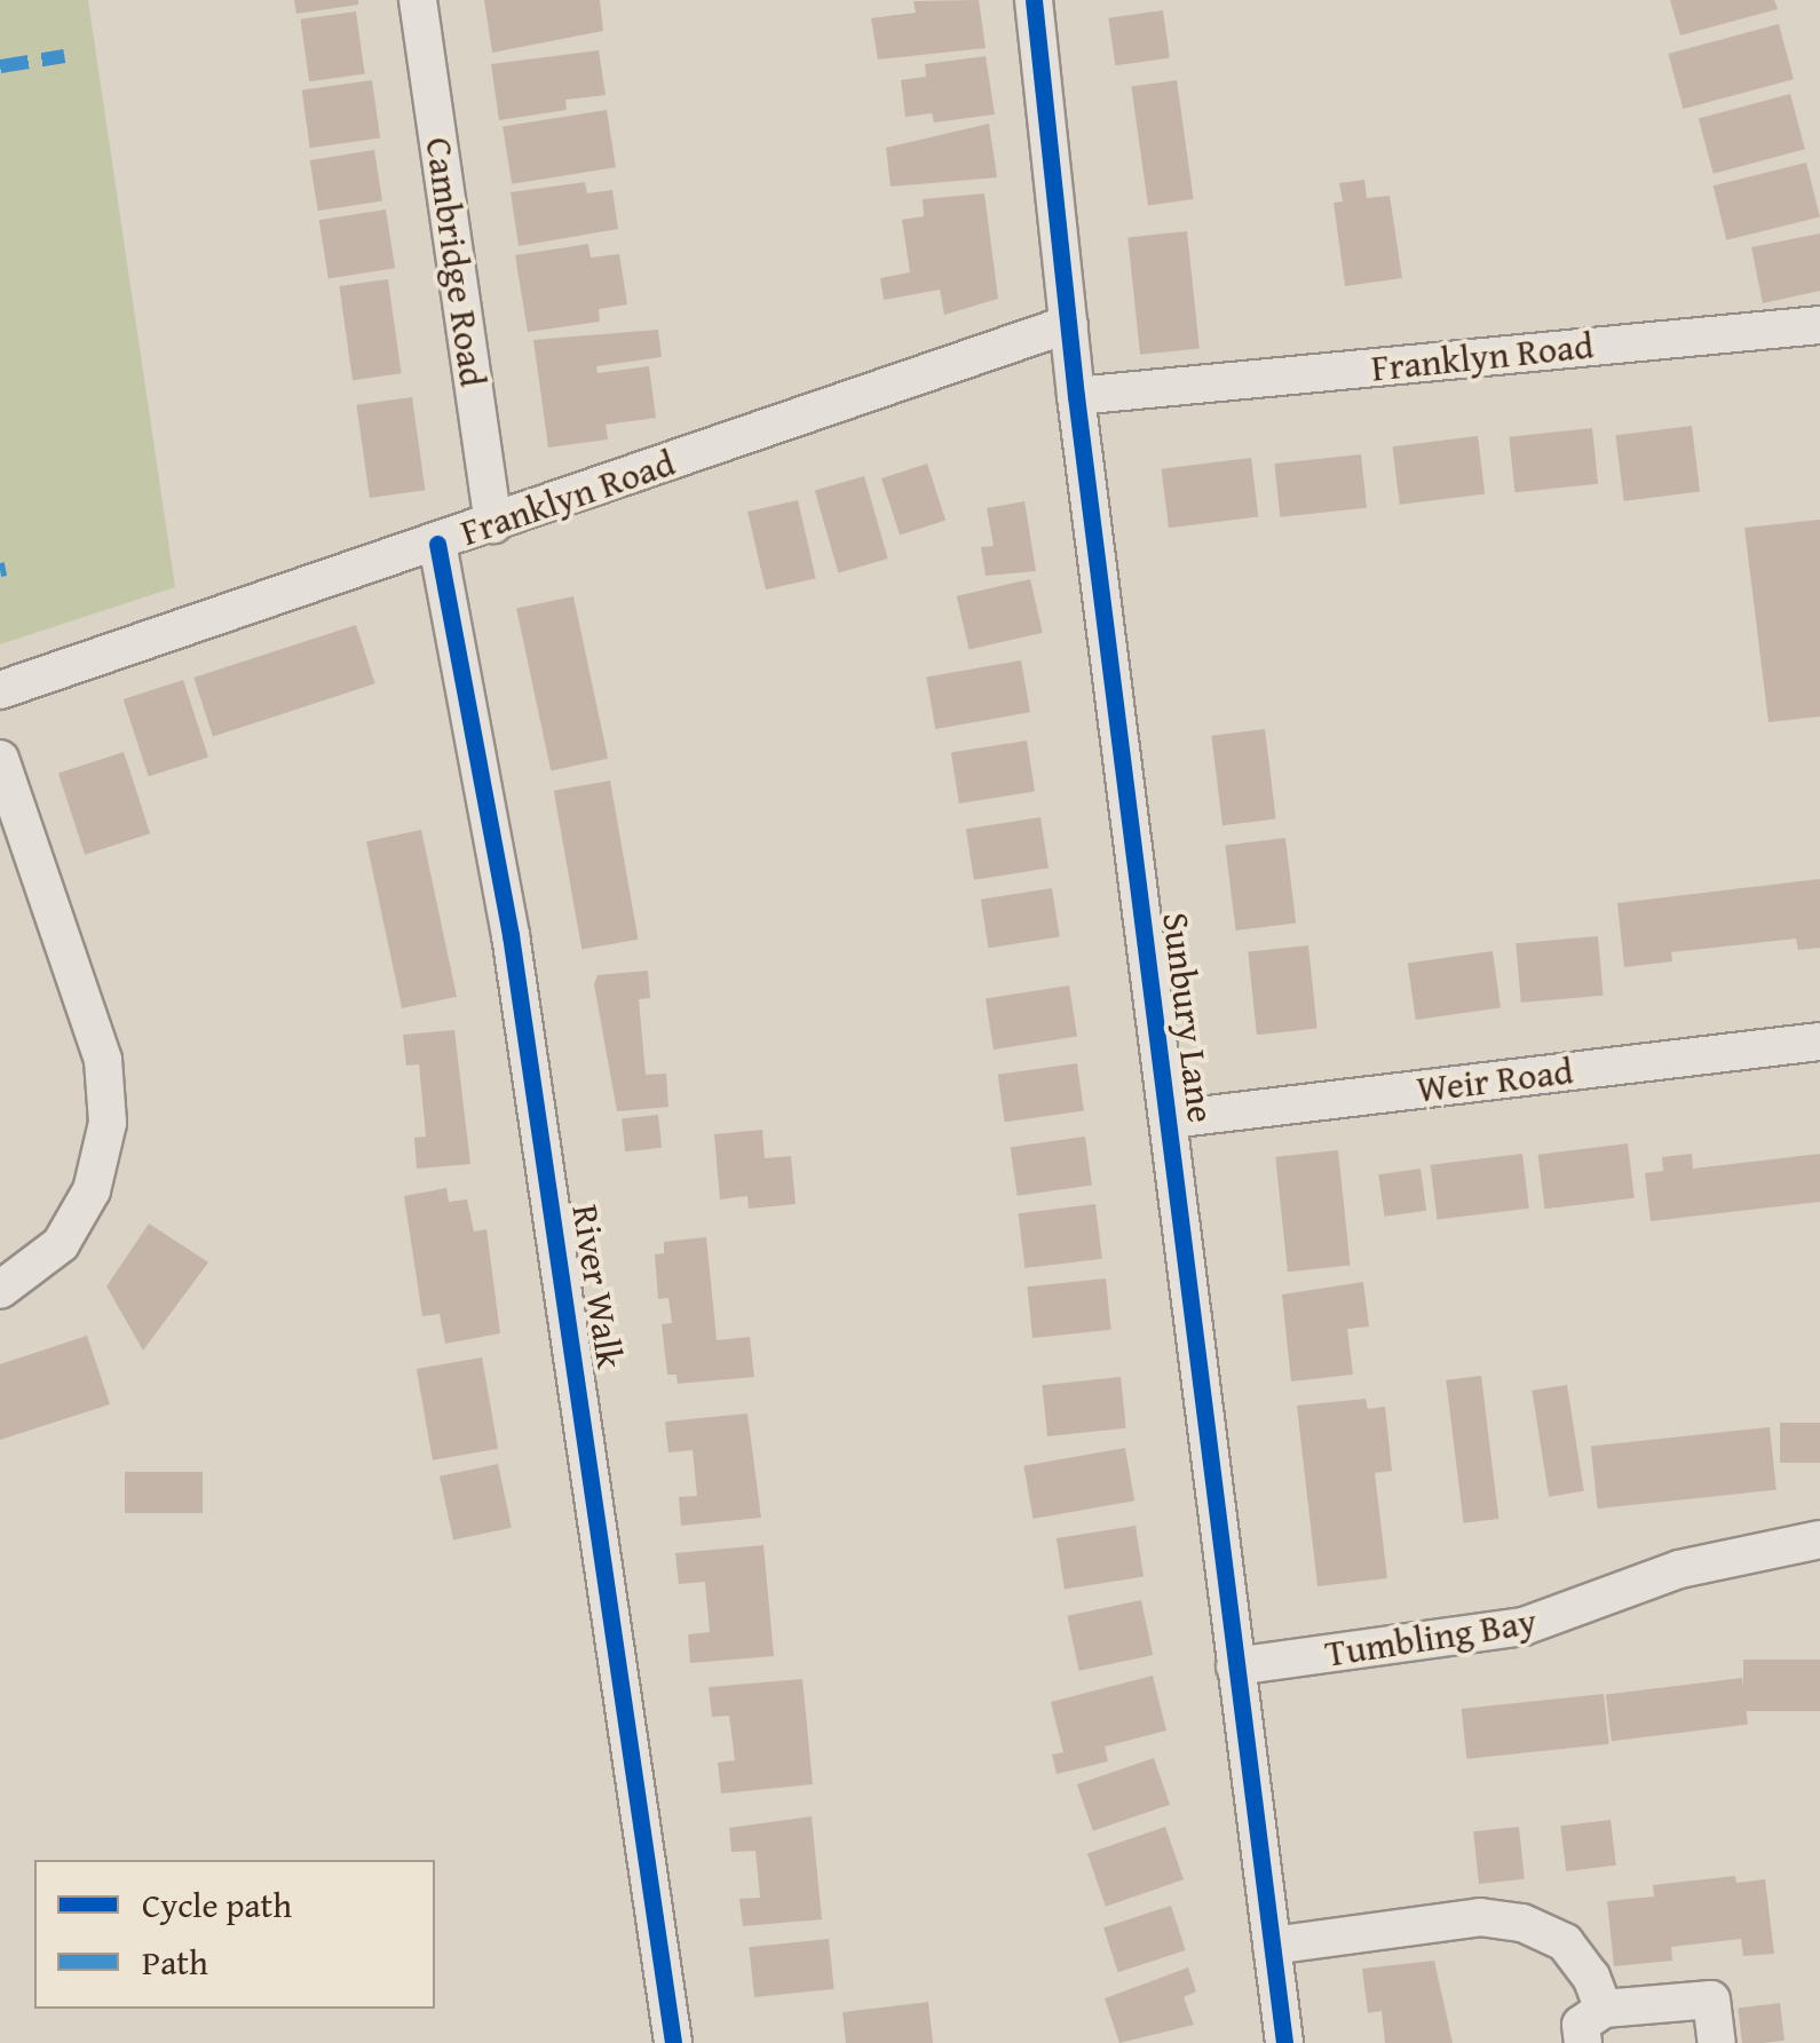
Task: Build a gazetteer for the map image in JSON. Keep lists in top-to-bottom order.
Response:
{
  "streets": {
    "street": [
      "Cambridge Road",
      "Franklyn Road",
      "Sunbury Lane",
      "Weir Road",
      "River Walk",
      "Tumbling Bay"
    ]
  },
  "crossings": [
    ["Cambridge Road", "Franklyn Road"],
    ["Franklyn Road", "Sunbury Lane"],
    ["Franklyn Road", "River Walk"],
    ["Sunbury Lane", "Weir Road"],
    ["Sunbury Lane", "Tumbling Bay"]
  ],
  "legend": ["Cycle path", "Path"]
}
